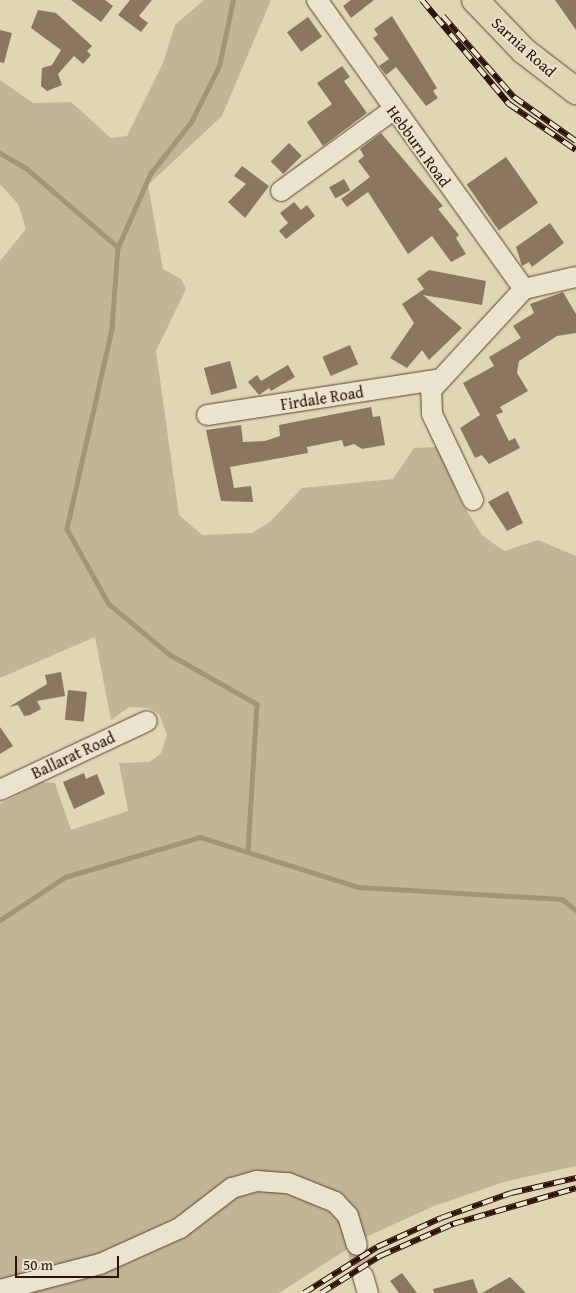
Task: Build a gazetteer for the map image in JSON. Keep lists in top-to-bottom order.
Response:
{
  "streets": {
    "main road": ["Sarnia Road"],
    "street": ["Hebburn Road", "Firdale Road", "Ballarat Road"]
  },
  "scale_bar": "50 m"
}
